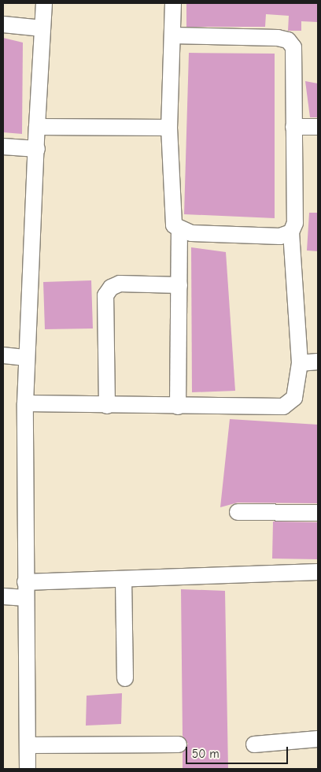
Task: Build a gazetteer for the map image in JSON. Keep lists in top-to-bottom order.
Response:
{
  "scale_bar": "50 m"
}
